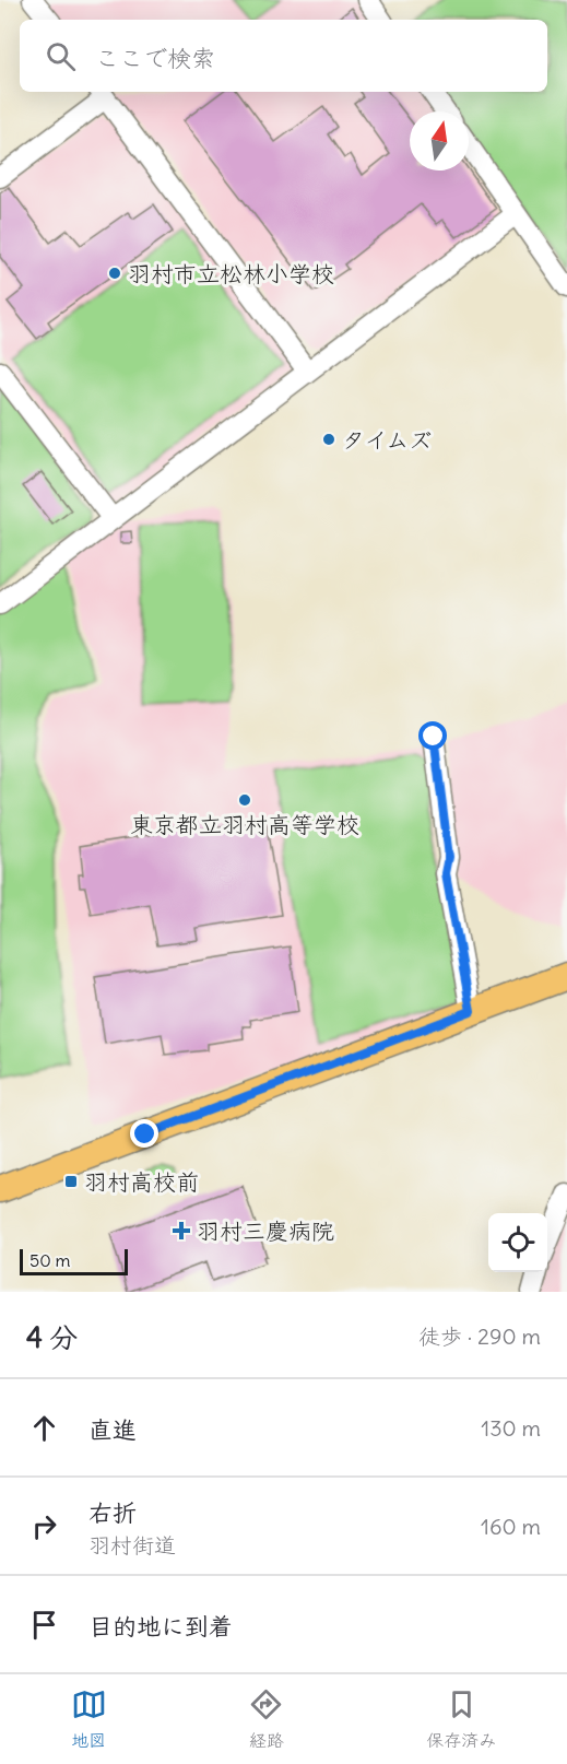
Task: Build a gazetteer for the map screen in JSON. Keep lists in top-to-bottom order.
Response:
{
  "places": {
    "other": ["羽村市立松林小学校", "タイムズ", "東京都立羽村高等学校"],
    "transit": ["羽村高校前"],
    "health": ["羽村三慶病院"]
  },
  "scale_bar": "50 m",
  "north": "top",
  "page": {
    "search": "ここで検索",
    "scale": "50 m",
    "heading": ["4 分", "徒歩 · 290 m"],
    "list": [
      ["直進", "130 m"],
      ["右折", "羽村街道", "160 m"],
      "目的地に到着"
    ],
    "nav": ["地図", "経路", "保存済み"]
  }
}
